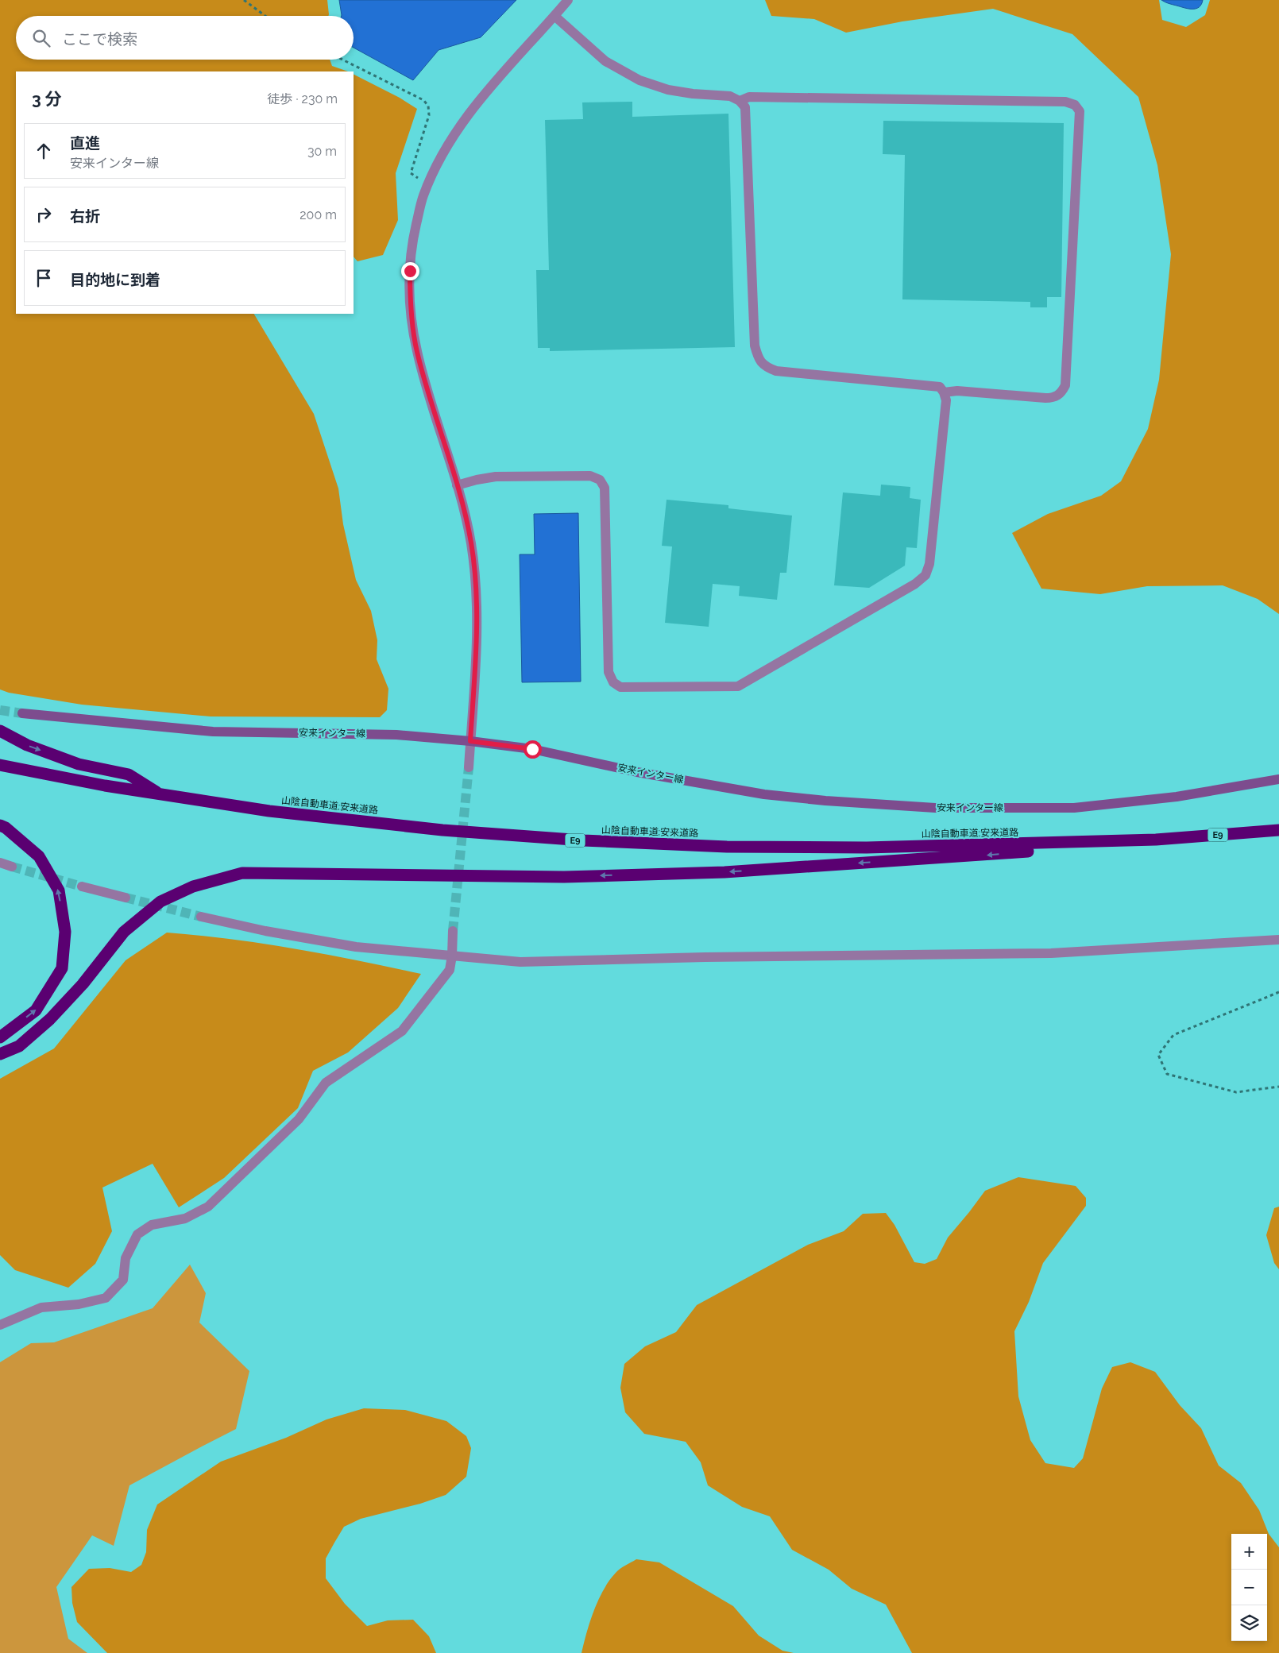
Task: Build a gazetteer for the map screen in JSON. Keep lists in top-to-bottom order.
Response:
{
  "streets": {
    "highway": ["山陰自動車道;安来道路", "E9"],
    "main road": ["安来インター線"]
  },
  "page": {
    "search": "ここで検索",
    "heading": ["3 分", "徒歩 · 230 m"],
    "list": [
      ["直進", "安来インター線", "30 m"],
      ["右折", "200 m"],
      "目的地に到着"
    ],
    "map_buttons": ["+", "−"]
  }
}
